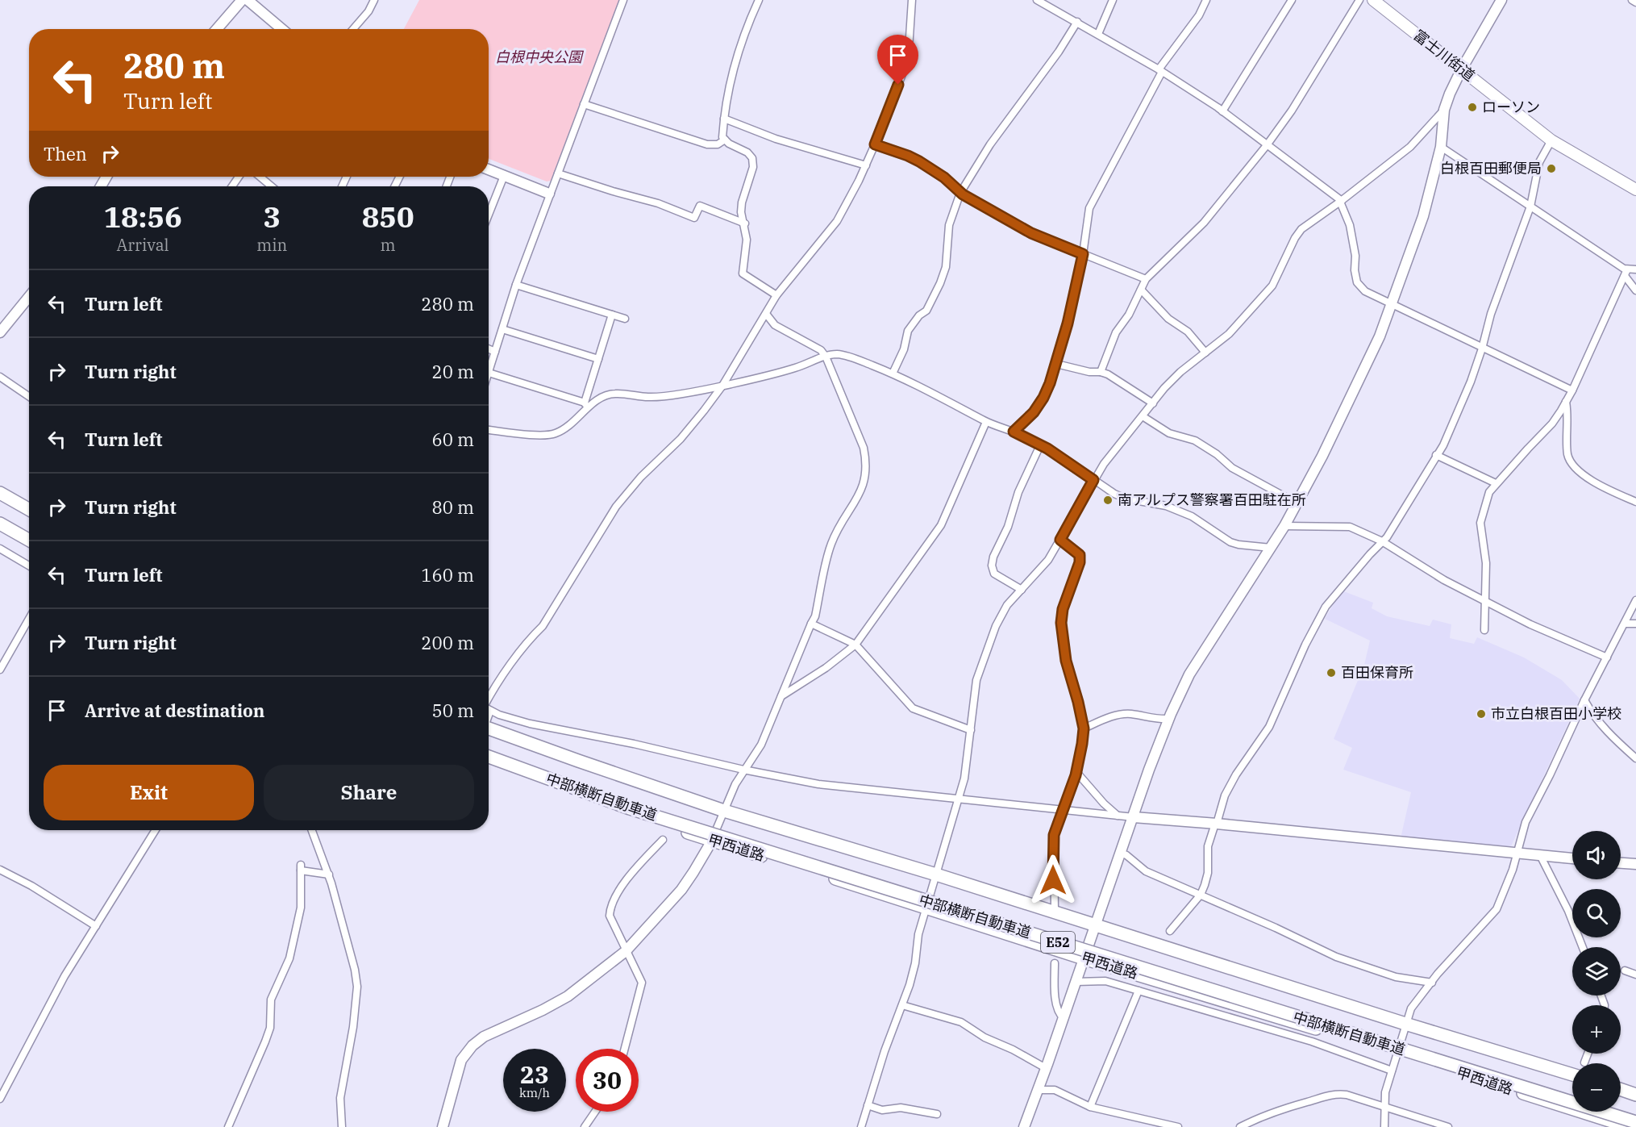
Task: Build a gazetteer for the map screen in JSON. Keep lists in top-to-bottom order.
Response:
{
  "streets": {
    "highway": ["中部横断自動車道", "甲西道路", "E52"],
    "main road": ["富士川街道"]
  },
  "parks": ["白根中央公園"],
  "places": [
    "ローソン",
    "白根百田郵便局",
    "南アルプス警察署百田駐在所",
    "百田保育所",
    "市立白根百田小学校"
  ],
  "page": {
    "turn": ["280 m", "Turn left"],
    "then": "Then",
    "eta": [
      "18:56",
      "Arrival",
      "3",
      "min",
      "850",
      "m"
    ],
    "list": [
      {
        "name": "Turn left",
        "value": "280 m"
      },
      {
        "name": "Turn right",
        "value": "20 m"
      },
      {
        "name": "Turn left",
        "value": "60 m"
      },
      {
        "name": "Turn right",
        "value": "80 m"
      },
      {
        "name": "Turn left",
        "value": "160 m"
      },
      {
        "name": "Turn right",
        "value": "200 m"
      },
      {
        "name": "Arrive at destination",
        "value": "50 m"
      }
    ],
    "buttons": ["Exit", "Share"],
    "map_buttons": ["+", "−"],
    "speed": "23 km/h",
    "limit": "30"
  }
}
